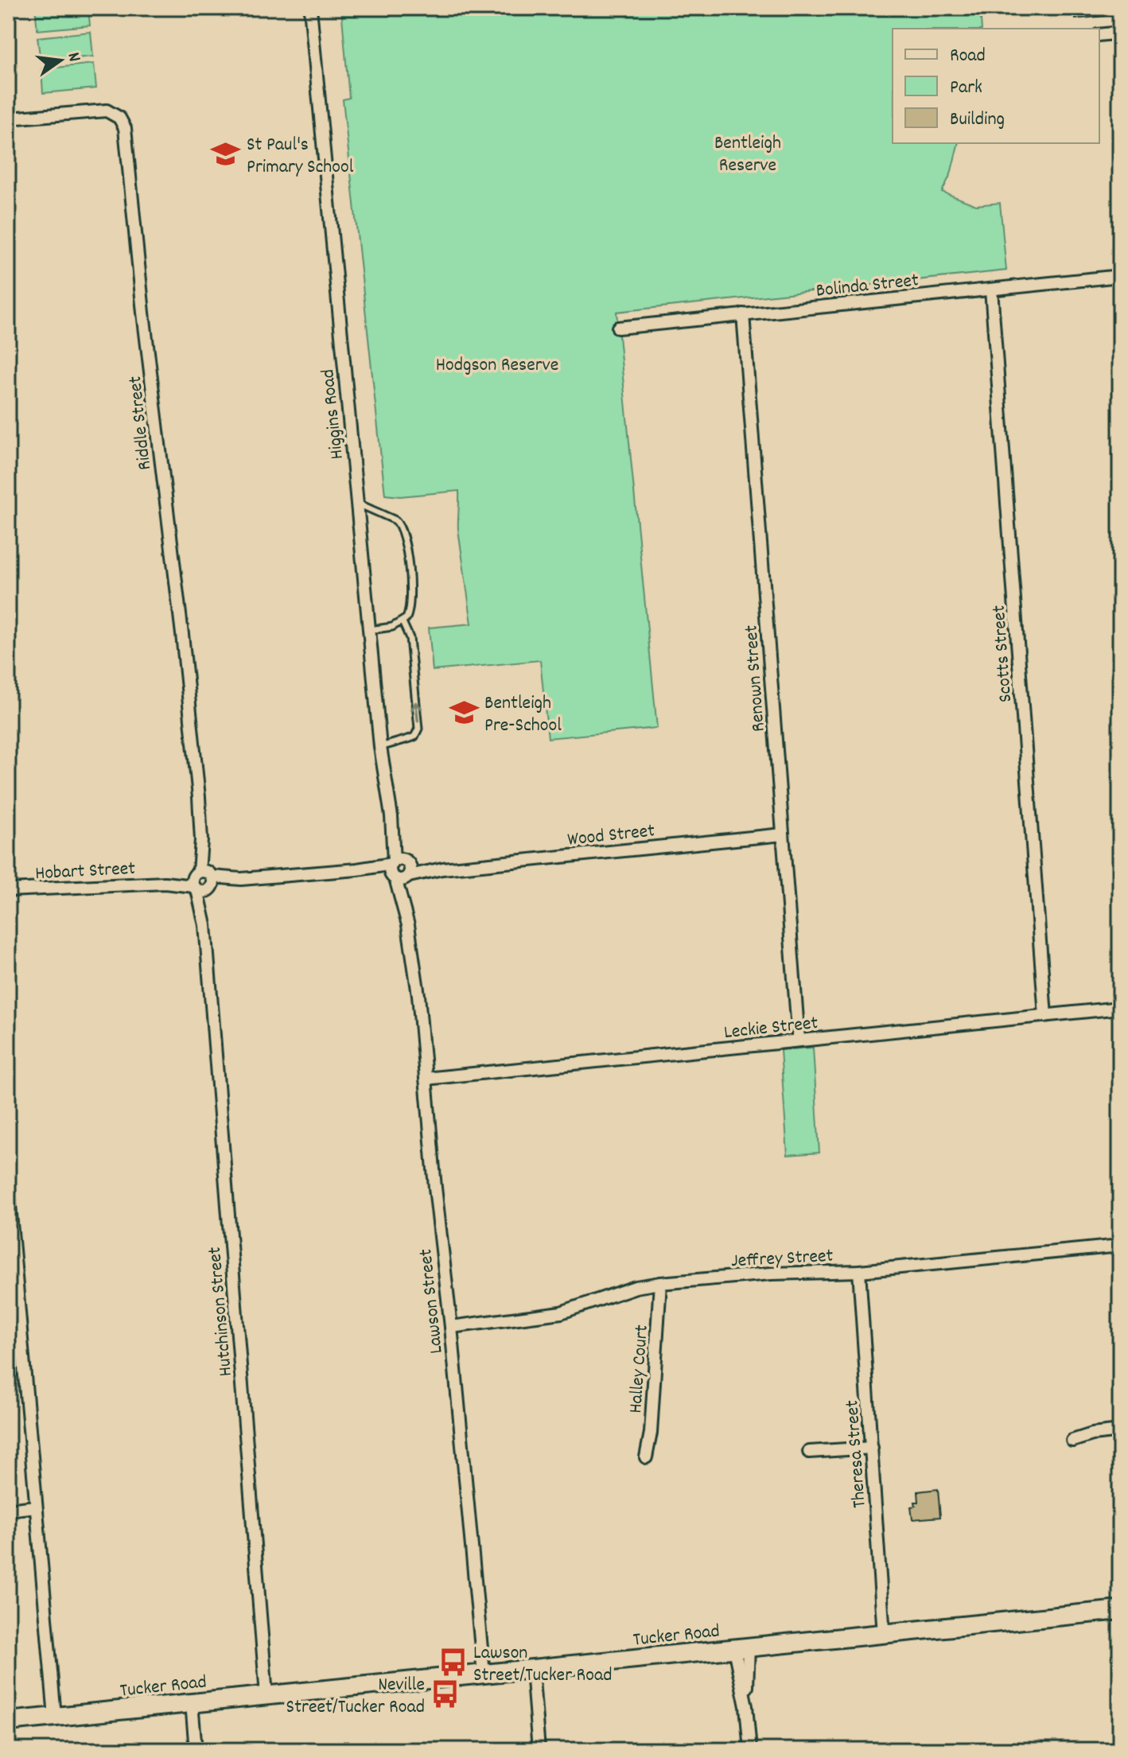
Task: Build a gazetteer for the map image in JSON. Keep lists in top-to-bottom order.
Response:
{
  "streets": {
    "street": [
      "Bolinda Street",
      "Higgins Road",
      "Riddle Street",
      "Scotts Street",
      "Renown Street",
      "Wood Street",
      "Hobart Street",
      "Leckie Street",
      "Jeffrey Street",
      "Lawson Street",
      "Hutchinson Street",
      "Halley Court",
      "Theresa Street",
      "Tucker Road"
    ]
  },
  "crossings": [
    ["Bolinda Street", "Scotts Street"],
    ["Bolinda Street", "Renown Street"],
    ["Higgins Road", "Wood Street"],
    ["Higgins Road", "Hobart Street"],
    ["Higgins Road", "Lawson Street"],
    ["Riddle Street", "Hobart Street"],
    ["Riddle Street", "Hutchinson Street"],
    ["Scotts Street", "Leckie Street"],
    ["Renown Street", "Wood Street"],
    ["Renown Street", "Leckie Street"],
    ["Wood Street", "Hobart Street"],
    ["Wood Street", "Lawson Street"],
    ["Hobart Street", "Lawson Street"],
    ["Hobart Street", "Hutchinson Street"],
    ["Leckie Street", "Lawson Street"],
    ["Jeffrey Street", "Lawson Street"],
    ["Jeffrey Street", "Halley Court"],
    ["Jeffrey Street", "Theresa Street"],
    ["Lawson Street", "Tucker Road"],
    ["Hutchinson Street", "Tucker Road"],
    ["Theresa Street", "Tucker Road"]
  ],
  "parks": ["Bentleigh Reserve", "Hodgson Reserve"],
  "places": {
    "school or university": ["St Paul's Primary School", "Bentleigh Pre-School"],
    "bus stop": ["Lawson Street/Tucker Road", "Neville Street/Tucker Road"]
  },
  "legend": ["Road", "Park", "Building"],
  "north": "right"
}
